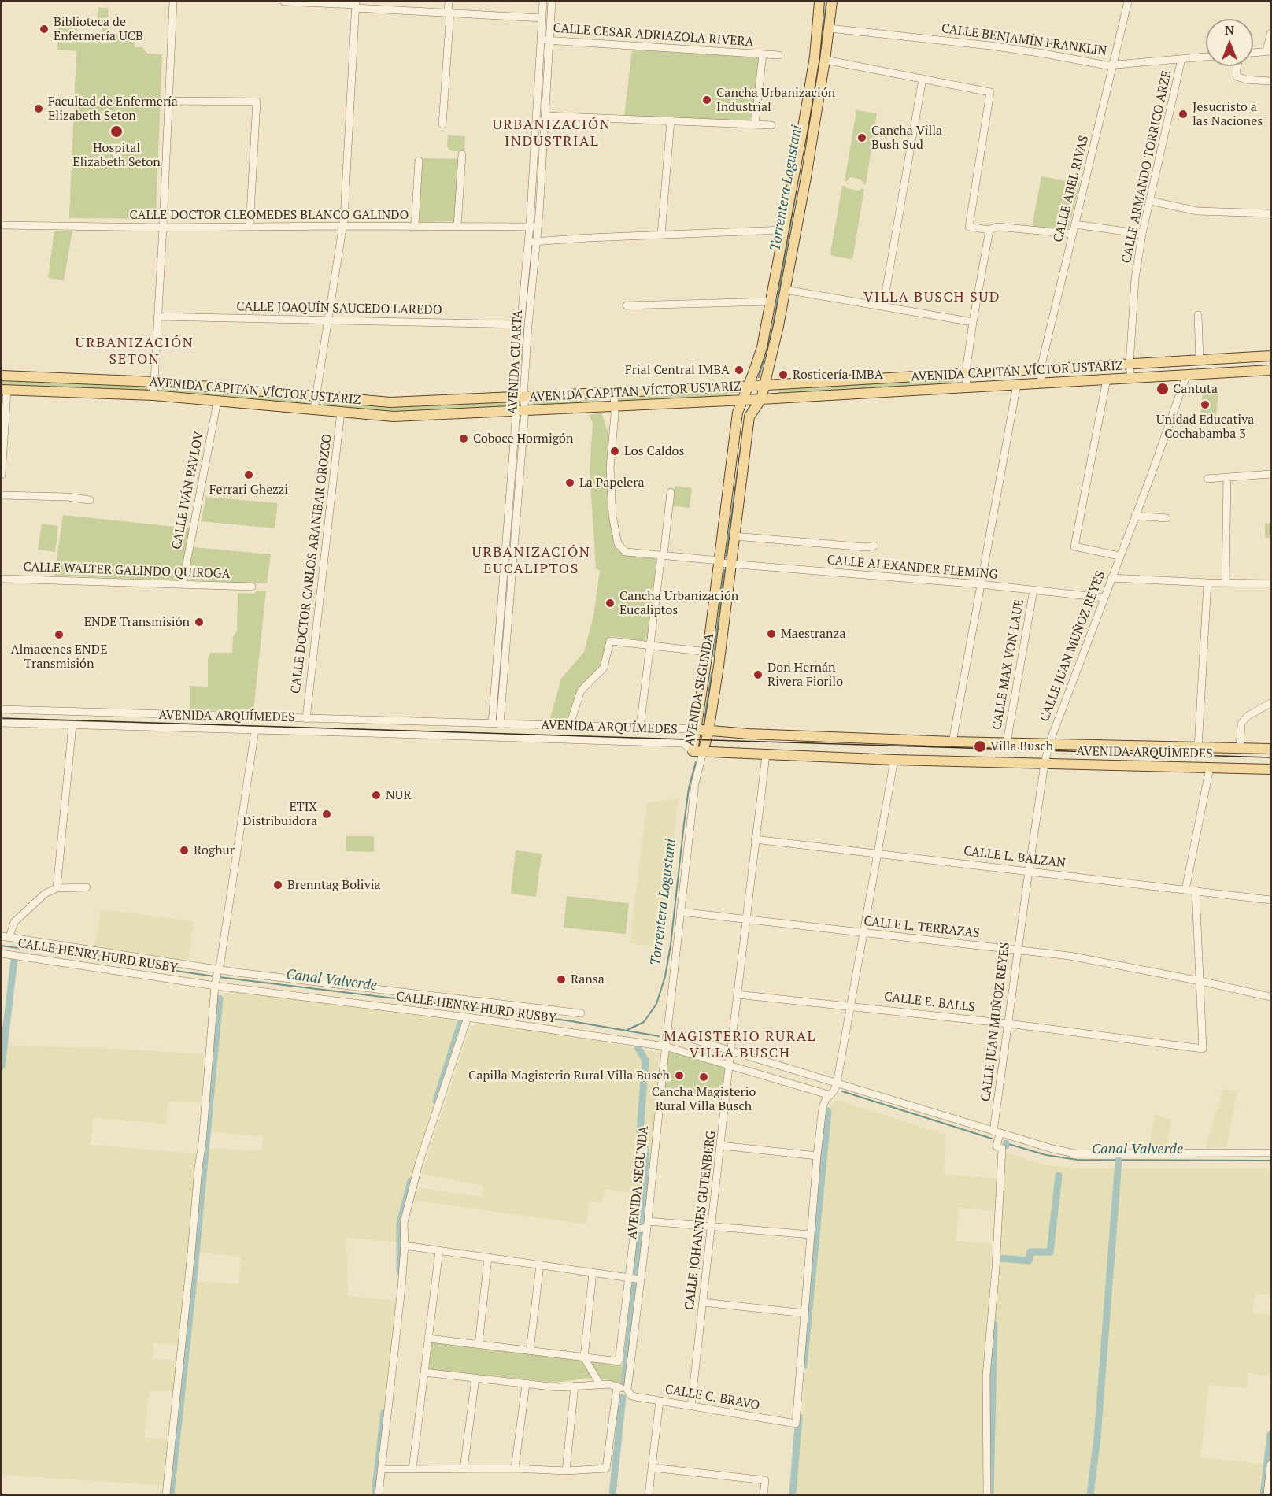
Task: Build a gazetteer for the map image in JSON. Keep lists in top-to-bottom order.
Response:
{
  "streets": {
    "main road": ["AVENIDA CAPITAN VÍCTOR USTARIZ", "AVENIDA SEGUNDA", "AVENIDA ARQUÍMEDES"],
    "street": [
      "CALLE CESAR ADRIAZOLA RIVERA",
      "CALLE BENJAMÍN FRANKLIN",
      "CALLE ARMANDO TORRICO ARZE",
      "CALLE ABEL RIVAS",
      "CALLE DOCTOR CLEOMEDES BLANCO GALINDO",
      "CALLE JOAQUÍN SAUCEDO LAREDO",
      "AVENIDA CUARTA",
      "CALLE IVÁN PAVLOV",
      "CALLE DOCTOR CARLOS ARANIBAR OROZCO",
      "CALLE ALEXANDER FLEMING",
      "CALLE WALTER GALINDO QUIROGA",
      "CALLE JUAN MUÑOZ REYES",
      "CALLE MAX VON LAUE",
      "CALLE L. BALZAN",
      "CALLE L. TERRAZAS",
      "CALLE HENRY HURD RUSBY",
      "CALLE E. BALLS",
      "CALLE JOHANNES GUTENBERG",
      "CALLE C. BRAVO"
    ]
  },
  "crossings": [
    ["CALLE CESAR ADRIAZOLA RIVERA", "AVENIDA CUARTA"],
    ["CALLE BENJAMÍN FRANKLIN", "CALLE ARMANDO TORRICO ARZE"],
    ["CALLE BENJAMÍN FRANKLIN", "CALLE ABEL RIVAS"],
    ["CALLE BENJAMÍN FRANKLIN", "AVENIDA SEGUNDA"],
    ["CALLE ARMANDO TORRICO ARZE", "AVENIDA CAPITAN VÍCTOR USTARIZ"],
    ["CALLE ABEL RIVAS", "AVENIDA CAPITAN VÍCTOR USTARIZ"],
    ["CALLE DOCTOR CLEOMEDES BLANCO GALINDO", "AVENIDA CUARTA"],
    ["CALLE JOAQUÍN SAUCEDO LAREDO", "AVENIDA CUARTA"],
    ["AVENIDA CUARTA", "AVENIDA CAPITAN VÍCTOR USTARIZ"],
    ["AVENIDA CUARTA", "AVENIDA ARQUÍMEDES"],
    ["AVENIDA CAPITAN VÍCTOR USTARIZ", "CALLE IVÁN PAVLOV"],
    ["AVENIDA CAPITAN VÍCTOR USTARIZ", "CALLE DOCTOR CARLOS ARANIBAR OROZCO"],
    ["AVENIDA CAPITAN VÍCTOR USTARIZ", "CALLE ALEXANDER FLEMING"],
    ["AVENIDA CAPITAN VÍCTOR USTARIZ", "CALLE JUAN MUÑOZ REYES"],
    ["AVENIDA CAPITAN VÍCTOR USTARIZ", "AVENIDA SEGUNDA"],
    ["CALLE IVÁN PAVLOV", "CALLE WALTER GALINDO QUIROGA"],
    ["CALLE DOCTOR CARLOS ARANIBAR OROZCO", "AVENIDA ARQUÍMEDES"],
    ["CALLE ALEXANDER FLEMING", "CALLE JUAN MUÑOZ REYES"],
    ["CALLE ALEXANDER FLEMING", "CALLE MAX VON LAUE"],
    ["CALLE ALEXANDER FLEMING", "AVENIDA SEGUNDA"],
    ["CALLE JUAN MUÑOZ REYES", "AVENIDA ARQUÍMEDES"],
    ["CALLE JUAN MUÑOZ REYES", "CALLE L. BALZAN"],
    ["CALLE JUAN MUÑOZ REYES", "CALLE L. TERRAZAS"],
    ["CALLE JUAN MUÑOZ REYES", "CALLE E. BALLS"],
    ["CALLE MAX VON LAUE", "AVENIDA ARQUÍMEDES"],
    ["AVENIDA SEGUNDA", "AVENIDA ARQUÍMEDES"],
    ["AVENIDA SEGUNDA", "CALLE L. TERRAZAS"],
    ["AVENIDA SEGUNDA", "CALLE HENRY HURD RUSBY"],
    ["AVENIDA SEGUNDA", "CALLE C. BRAVO"],
    ["AVENIDA ARQUÍMEDES", "CALLE JOHANNES GUTENBERG"],
    ["CALLE L. BALZAN", "CALLE JOHANNES GUTENBERG"],
    ["CALLE L. TERRAZAS", "CALLE E. BALLS"],
    ["CALLE L. TERRAZAS", "CALLE JOHANNES GUTENBERG"],
    ["CALLE HENRY HURD RUSBY", "CALLE JOHANNES GUTENBERG"],
    ["CALLE E. BALLS", "CALLE JOHANNES GUTENBERG"],
    ["CALLE JOHANNES GUTENBERG", "CALLE C. BRAVO"]
  ],
  "districts": [
    "URBANIZACIÓN INDUSTRIAL",
    "VILLA BUSCH SUD",
    "URBANIZACIÓN SETON",
    "URBANIZACIÓN EUCALIPTOS",
    "MAGISTERIO RURAL VILLA BUSCH"
  ],
  "water": ["Torrentera Logustani", "Canal Valverde"],
  "places": [
    "Biblioteca de Enfermería UCB",
    "Cancha Urbanización Industrial",
    "Facultad de Enfermería Elizabeth Seton",
    "Jesucristo a las Naciones",
    "Hospital Elizabeth Seton",
    "Cancha Villa Bush Sud",
    "Frial Central IMBA",
    "Rosticería IMBA",
    "Cantuta",
    "Unidad Educativa Cochabamba 3",
    "Coboce Hormigón",
    "Los Caldos",
    "Ferrari Ghezzi",
    "La Papelera",
    "Cancha Urbanización Eucaliptos",
    "ENDE Transmisión",
    "Maestranza",
    "Almacenes ENDE Transmisión",
    "Don Hernán Rivera Fiorilo",
    "Villa Busch",
    "NUR",
    "ETIX Distribuidora",
    "Roghur",
    "Brenntag Bolivia",
    "Ransa",
    "Capilla Magisterio Rural Villa Busch",
    "Cancha Magisterio Rural Villa Busch"
  ],
  "north": "top"
}
